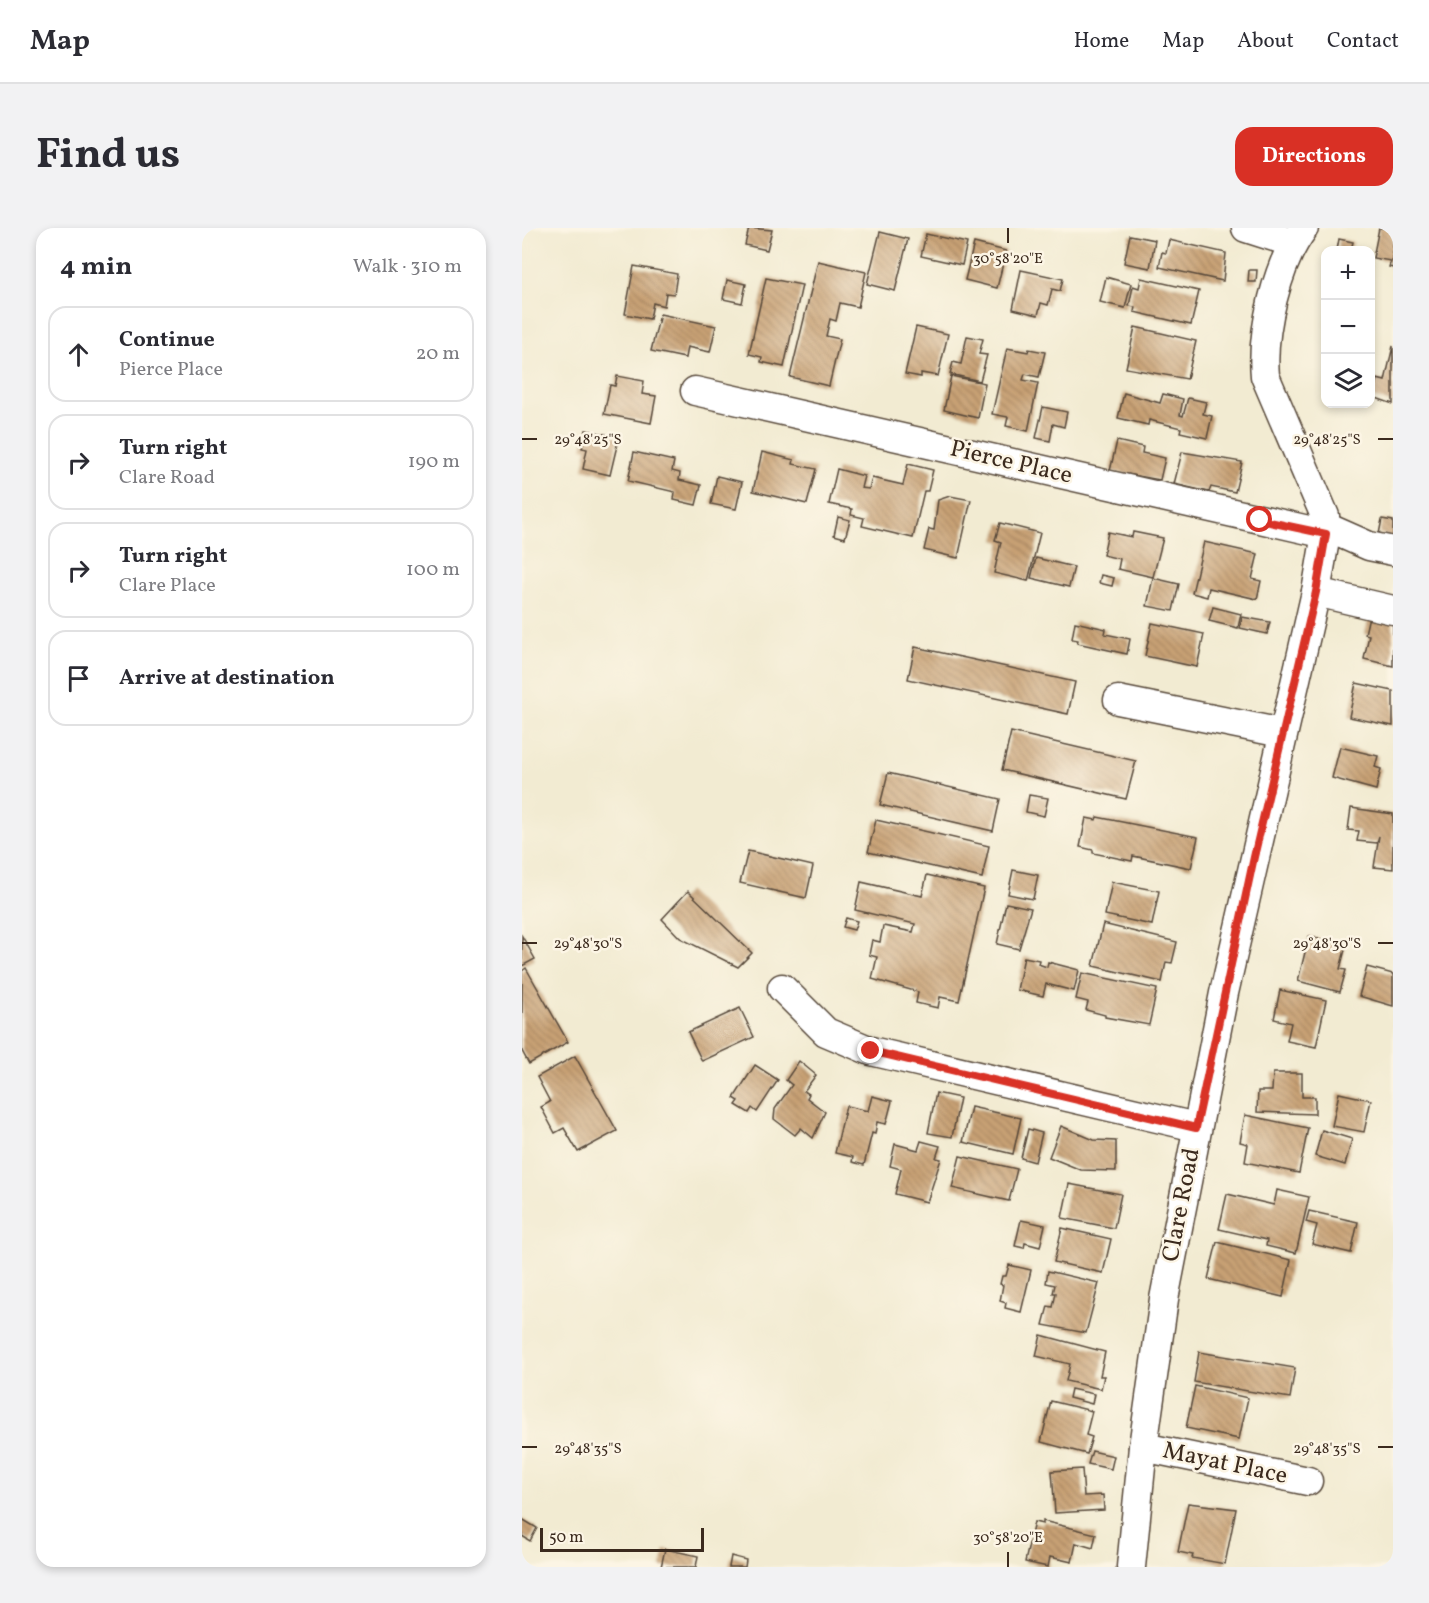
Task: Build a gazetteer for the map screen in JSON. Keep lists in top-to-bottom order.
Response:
{
  "streets": {
    "street": ["Pierce Place", "Clare Road", "Mayat Place"]
  },
  "crossings": [
    ["Pierce Place", "Clare Road"],
    ["Clare Road", "Mayat Place"]
  ],
  "scale_bar": "50 m",
  "page": {
    "header": "Map",
    "nav": [
      "Home",
      "Map",
      "About",
      "Contact"
    ],
    "title": "Find us",
    "buttons": "Directions",
    "heading": ["4 min", "Walk · 310 m"],
    "map_buttons": ["+", "−"],
    "list": [
      ["Continue", "Pierce Place", "20 m"],
      ["Turn right", "Clare Road", "190 m"],
      ["Turn right", "Clare Place", "100 m"],
      "Arrive at destination"
    ],
    "scale": "50 m"
  },
  "coordinates": [
    "30°58'20\"E",
    "29°48'25\"S",
    "29°48'30\"S",
    "29°48'35\"S"
  ]
}
